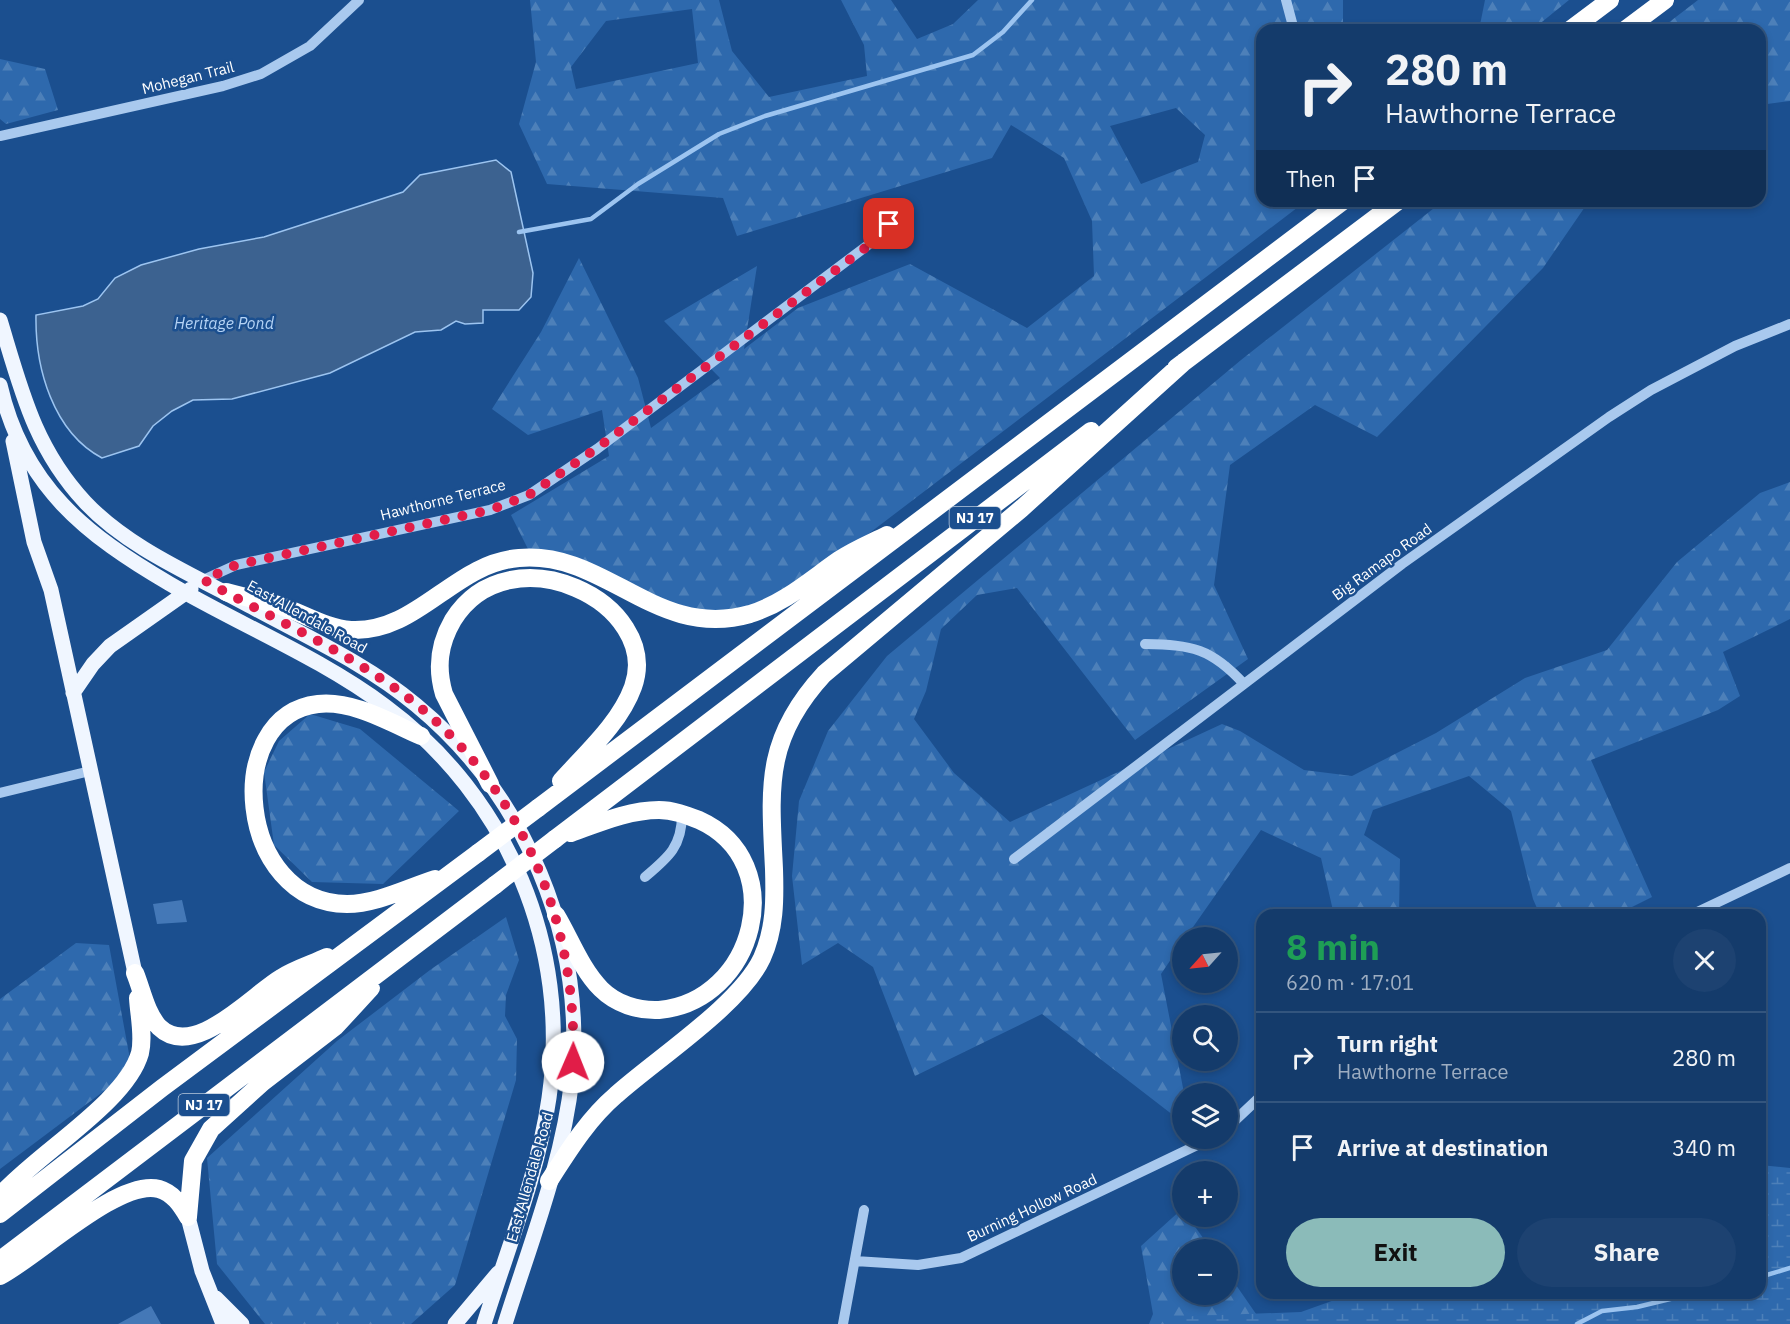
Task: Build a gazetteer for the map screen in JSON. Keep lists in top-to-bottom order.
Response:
{
  "streets": {
    "highway": ["NJ 17"],
    "main road": ["Hawthorne Terrace", "East Allendale Road"],
    "street": ["Mohegan Trail", "Big Ramapo Road", "Burning Hollow Road"]
  },
  "crossings": [
    ["Hawthorne Terrace", "East Allendale Road"]
  ],
  "water": ["Heritage Pond"],
  "north": "bottom left",
  "page": {
    "turn": ["280 m", "Hawthorne Terrace"],
    "then": "Then",
    "heading": ["8 min", "620 m · 17:01"],
    "map_buttons": ["+", "−"],
    "list": [
      {
        "name": "Turn right",
        "note": "Hawthorne Terrace",
        "value": "280 m"
      },
      {
        "name": "Arrive at destination",
        "value": "340 m"
      }
    ],
    "buttons": ["Exit", "Share"]
  }
}
